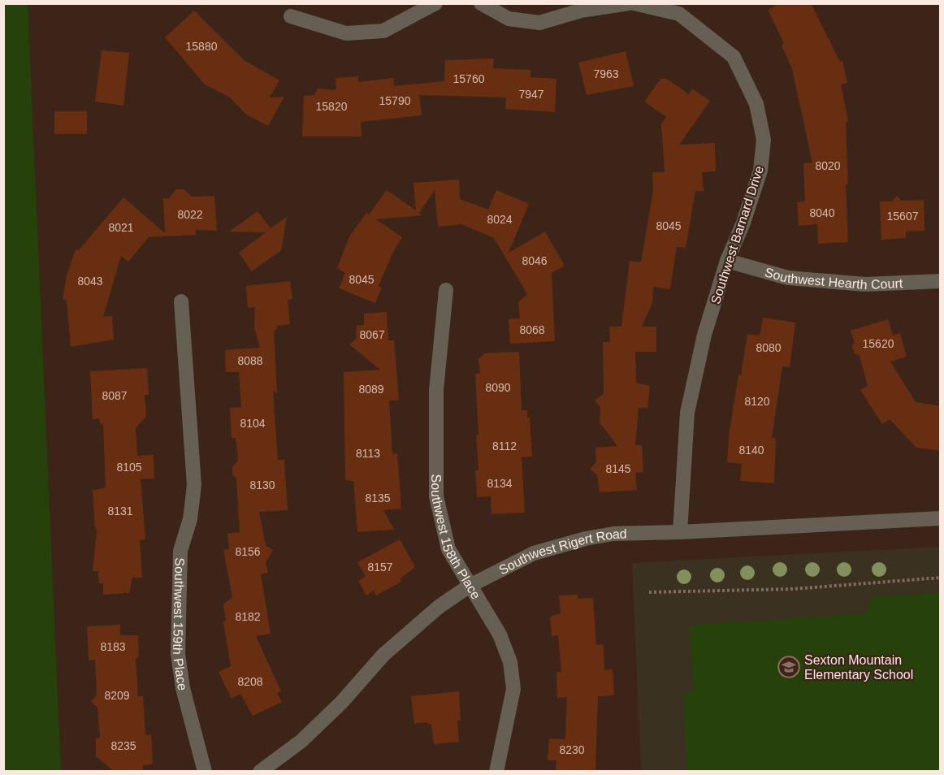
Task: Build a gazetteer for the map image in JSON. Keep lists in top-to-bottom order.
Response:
{
  "streets": {
    "street": [
      "Southwest Barnard Drive",
      "Southwest Hearth Court",
      "Southwest 158th Place",
      "Southwest Rigert Road",
      "Southwest 159th Place"
    ]
  },
  "crossings": [
    ["Southwest Barnard Drive", "Southwest Hearth Court"],
    ["Southwest Barnard Drive", "Southwest Rigert Road"],
    ["Southwest 158th Place", "Southwest Rigert Road"]
  ],
  "places": {
    "school or university": ["Sexton Mountain Elementary School"]
  },
  "house_numbers": [
    "15880",
    "7963",
    "15760",
    "7947",
    "15790",
    "15820",
    "8020",
    "8040",
    "8022",
    "15607",
    "8024",
    "8045",
    "8021",
    "8046",
    "8045",
    "8043",
    "8068",
    "8067",
    "15620",
    "8080",
    "8088",
    "8090",
    "8089",
    "8087",
    "8120",
    "8104",
    "8112",
    "8140",
    "8113",
    "8105",
    "8145",
    "8134",
    "8130",
    "8135",
    "8131",
    "8156",
    "8157",
    "8182",
    "8183",
    "8208",
    "8209",
    "8235",
    "8230"
  ]
}
